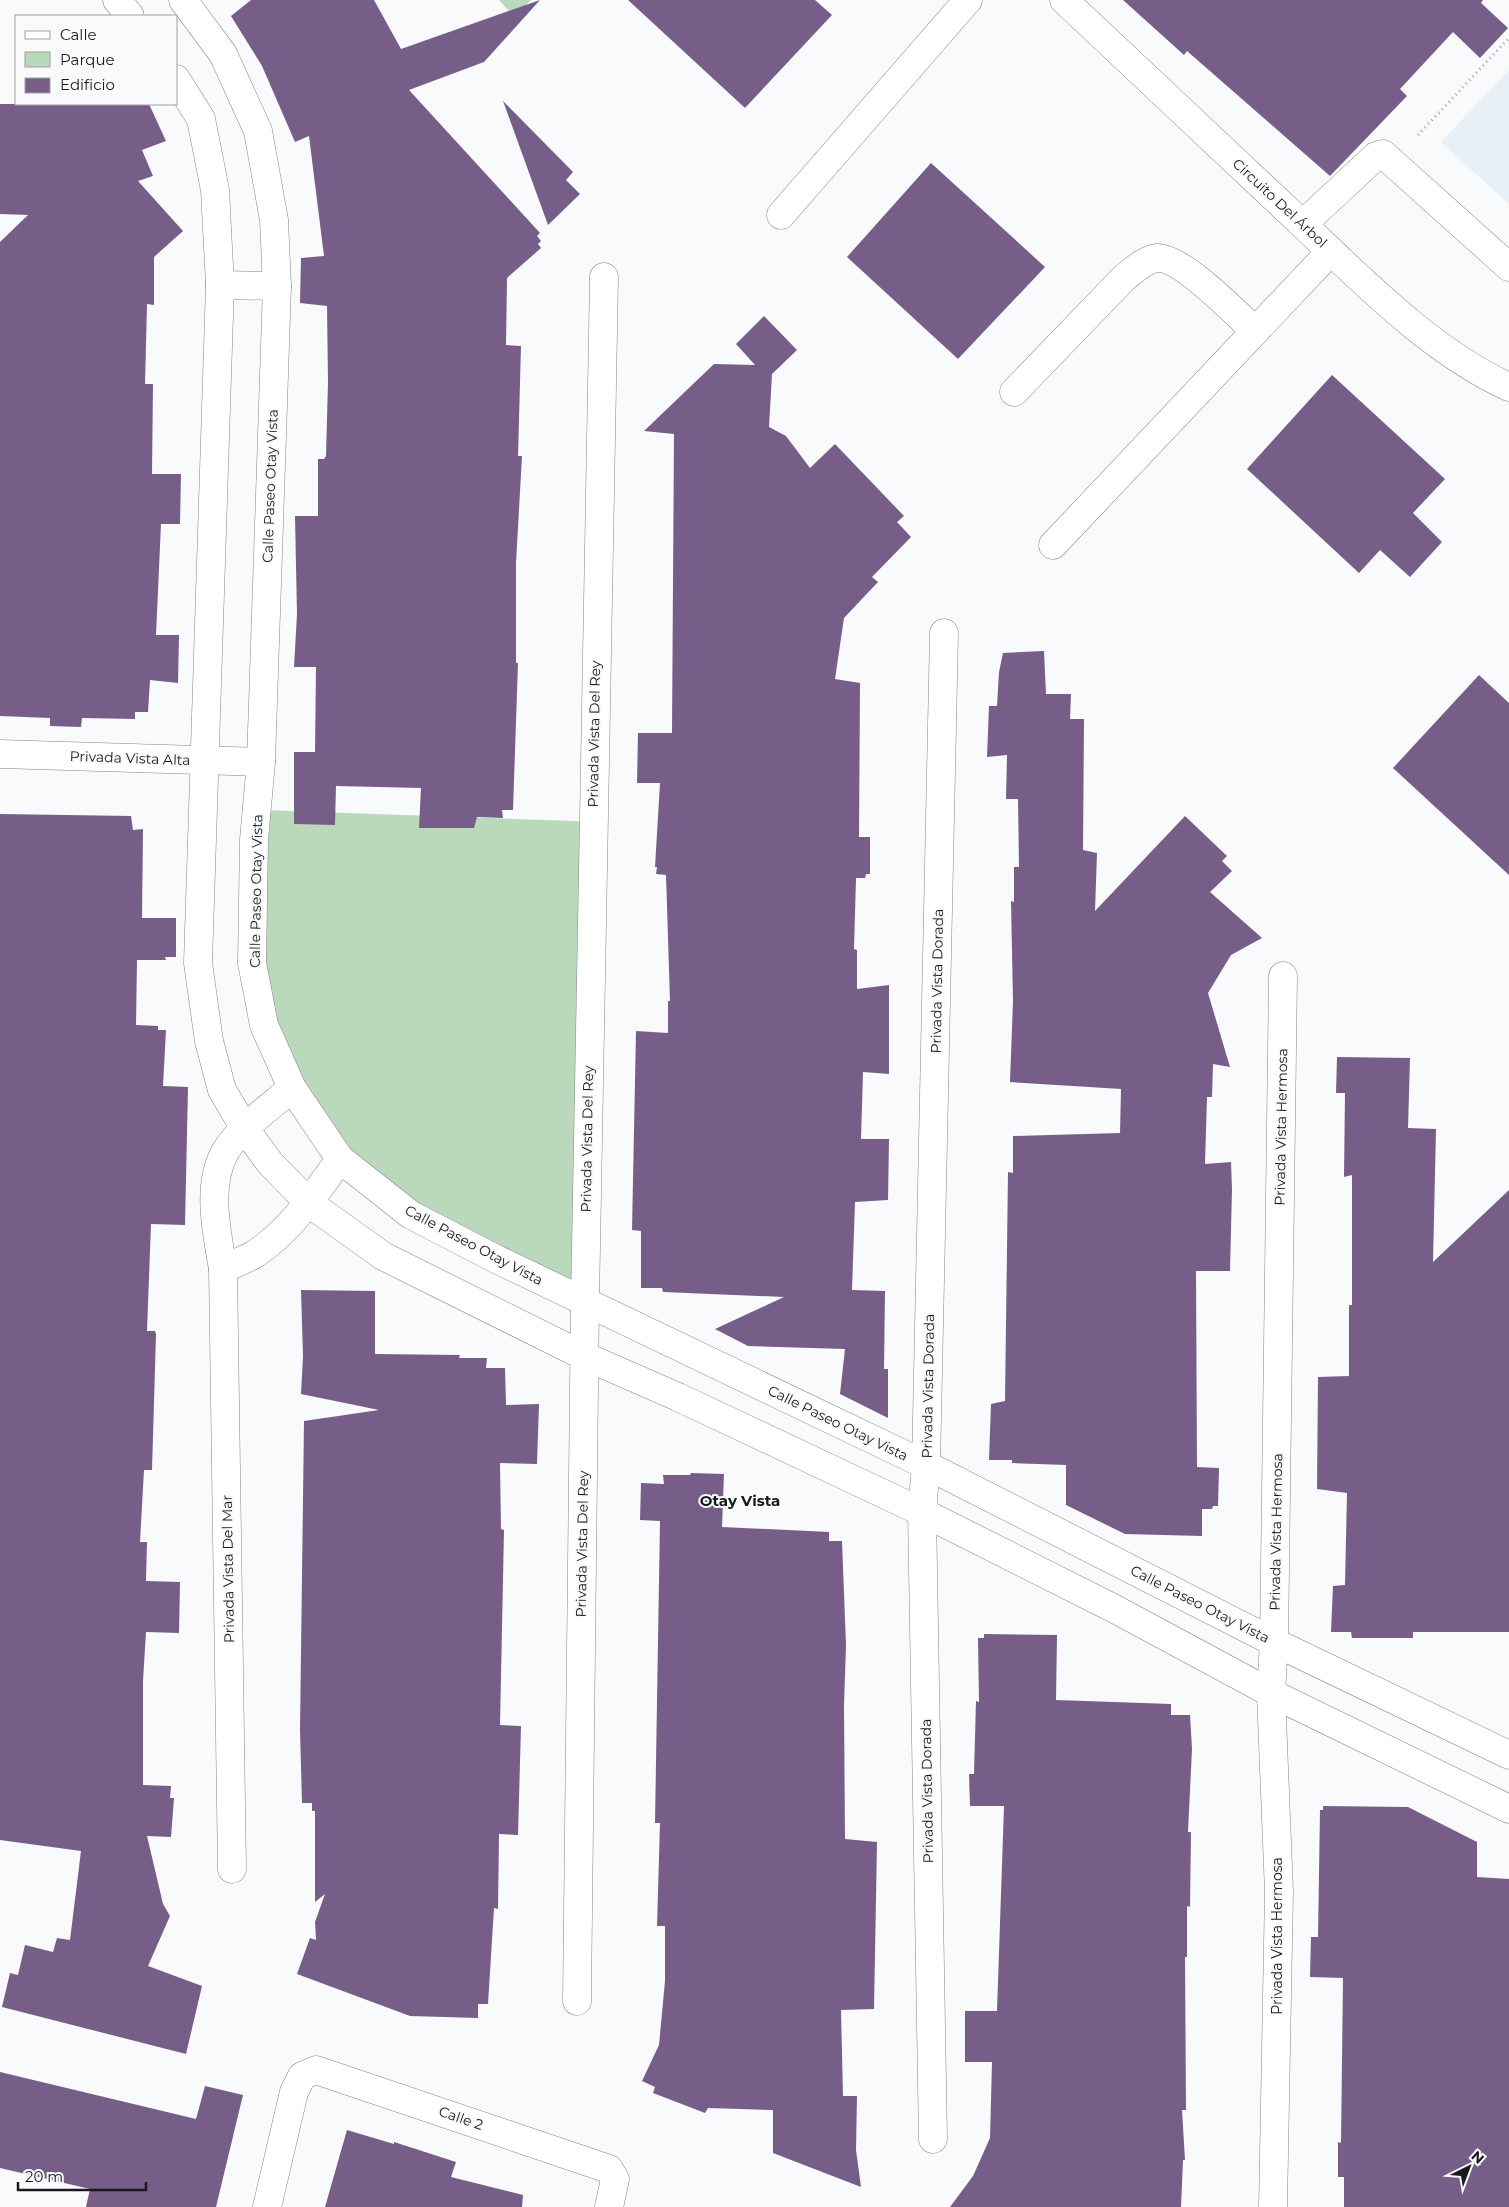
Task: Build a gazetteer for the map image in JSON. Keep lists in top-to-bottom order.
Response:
{
  "streets": {
    "street": [
      "Circuito Del Árbol",
      "Calle Paseo Otay Vista",
      "Privada Vista Del Rey",
      "Privada Vista Alta",
      "Privada Vista Dorada",
      "Privada Vista Hermosa",
      "Privada Vista Del Mar",
      "Calle 2"
    ]
  },
  "crossings": [
    ["Calle Paseo Otay Vista", "Privada Vista Del Rey"],
    ["Calle Paseo Otay Vista", "Privada Vista Alta"],
    ["Calle Paseo Otay Vista", "Privada Vista Dorada"],
    ["Calle Paseo Otay Vista", "Privada Vista Hermosa"],
    ["Calle Paseo Otay Vista", "Privada Vista Del Mar"]
  ],
  "districts": ["Otay Vista"],
  "legend": ["Calle", "Parque", "Edificio"],
  "scale_bar": "20 m",
  "north": "top right"
}
